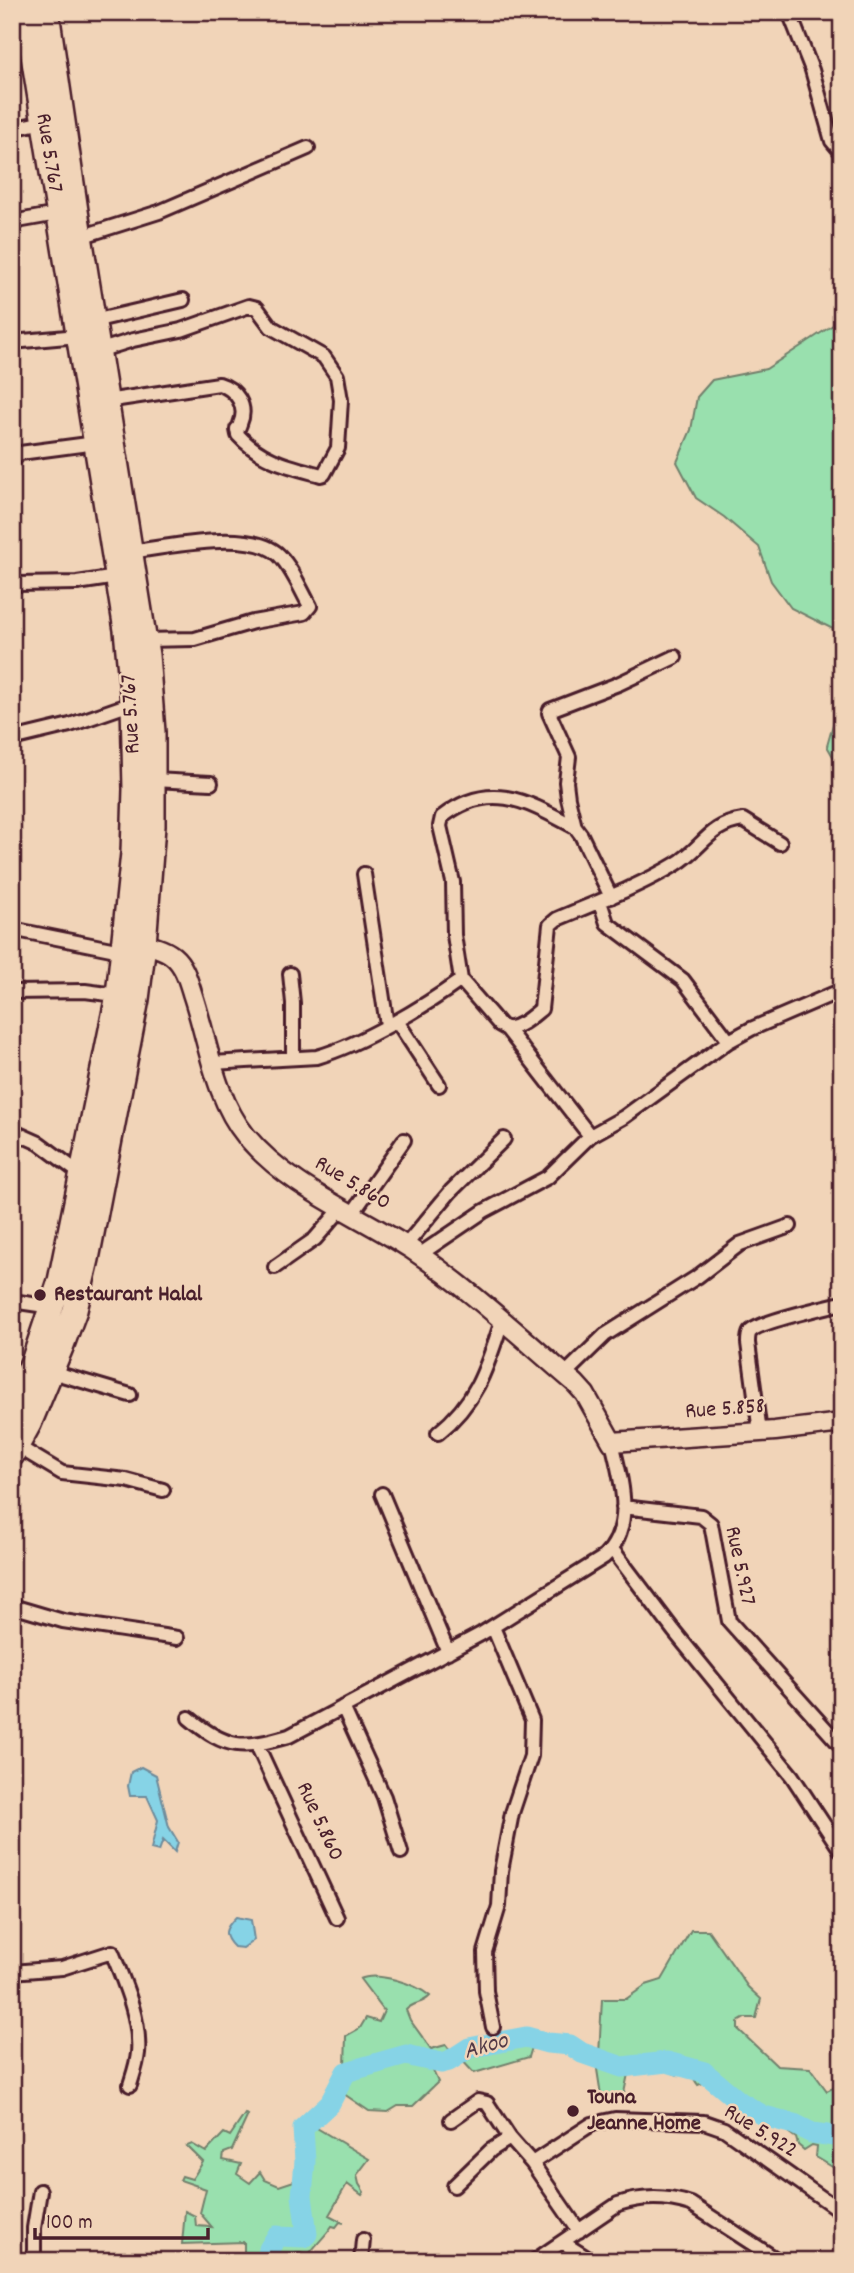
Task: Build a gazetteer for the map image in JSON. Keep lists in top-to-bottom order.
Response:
{
  "streets": {
    "highway": ["Rue 5.767"],
    "street": [
      "Rue 5.860",
      "Rue 5.858",
      "Rue 5.927",
      "Rue 5.922"
    ]
  },
  "crossings": [
    ["Rue 5.767", "Rue 5.860"],
    ["Rue 5.860", "Rue 5.858"]
  ],
  "water": ["Akoo"],
  "places": ["Restaurant Halal", "Touna Jeanne Home"],
  "scale_bar": "100 m"
}
